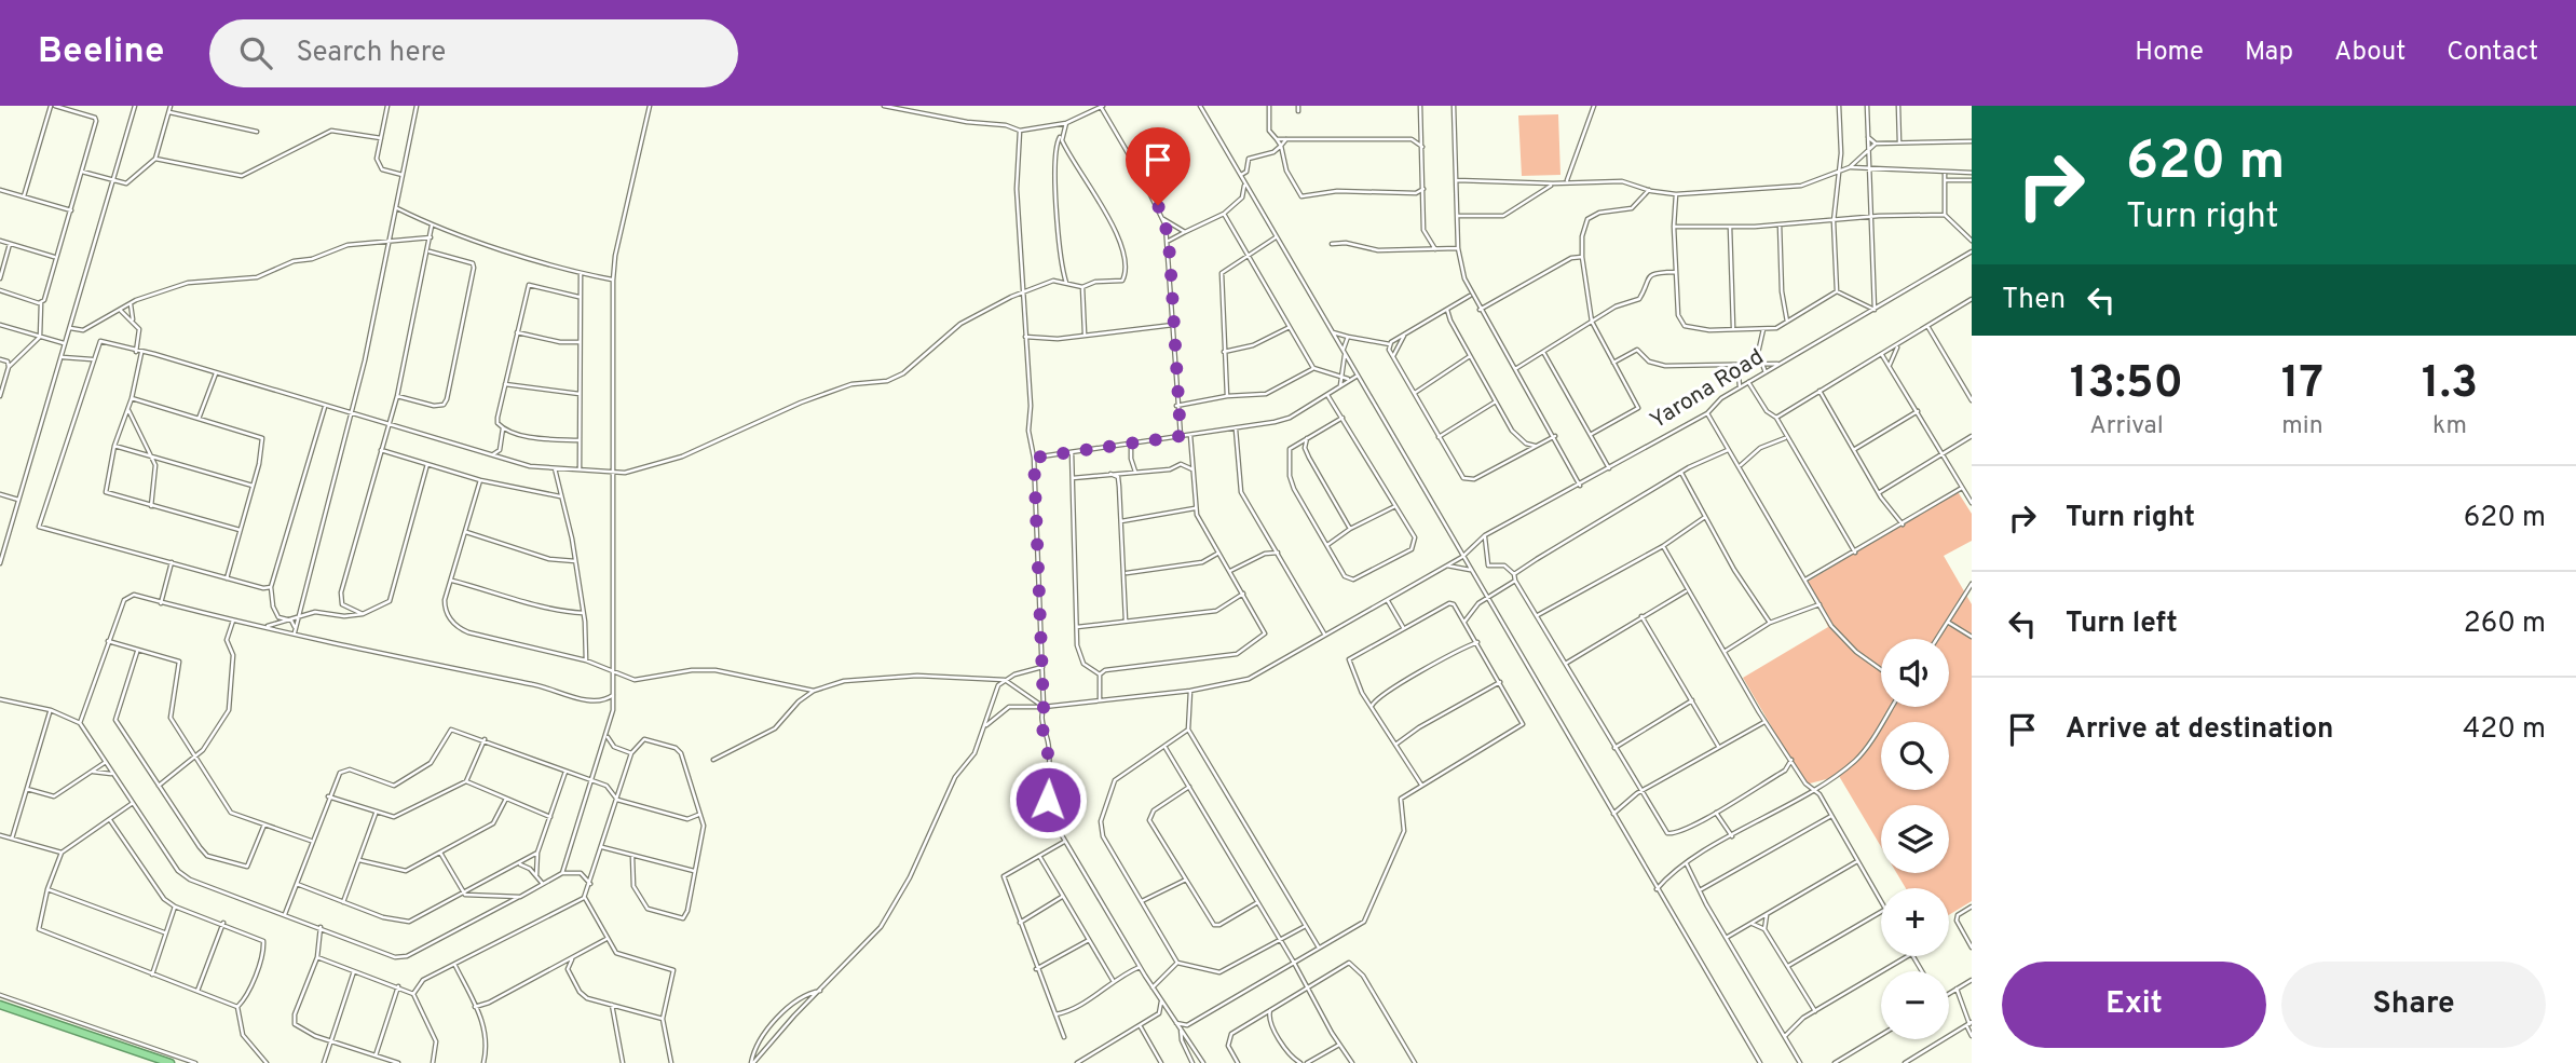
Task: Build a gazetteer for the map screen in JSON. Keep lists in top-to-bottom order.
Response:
{
  "streets": {
    "street": ["Yarona Road"]
  },
  "page": {
    "header": "Beeline",
    "search": "Search here",
    "nav": [
      "Home",
      "Map",
      "About",
      "Contact"
    ],
    "turn": ["620 m", "Turn right"],
    "then": "Then",
    "eta": [
      "13:50",
      "Arrival",
      "17",
      "min",
      "1.3",
      "km"
    ],
    "list": [
      {
        "name": "Turn right",
        "value": "620 m"
      },
      {
        "name": "Turn left",
        "value": "260 m"
      },
      {
        "name": "Arrive at destination",
        "value": "420 m"
      }
    ],
    "map_buttons": ["+", "−"],
    "buttons": ["Exit", "Share"]
  }
}
